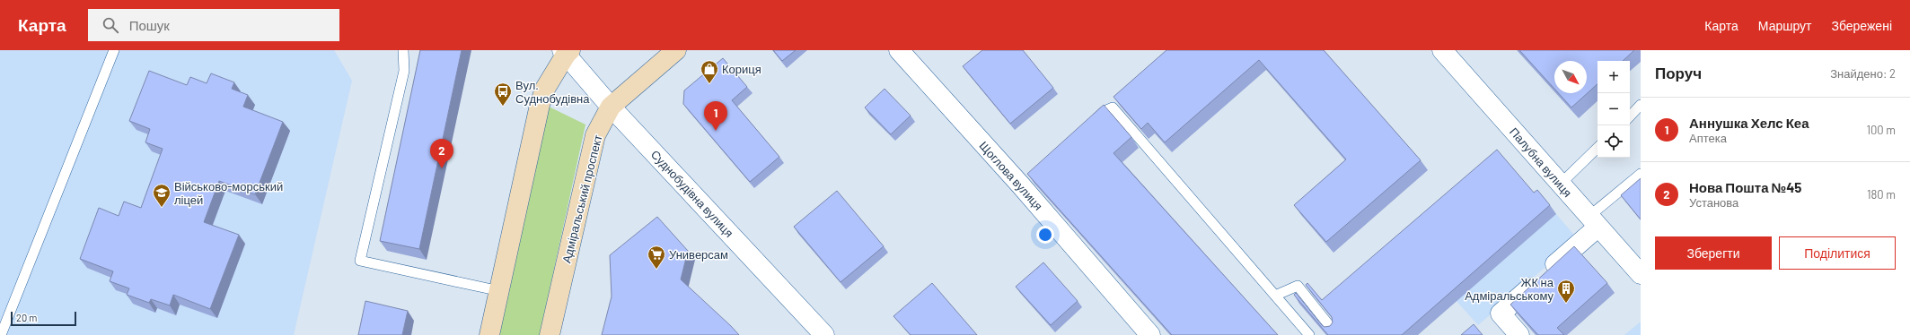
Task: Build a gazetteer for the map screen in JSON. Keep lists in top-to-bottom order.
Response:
{
  "streets": {
    "main road": ["Адміральський проспект"],
    "street": ["Палубна вулиця", "Щоглова вулиця", "Суднобудівна вулиця"]
  },
  "crossings": [
    ["Суднобудівна вулиця", "Адміральський проспект"]
  ],
  "places": {
    "shop": ["Кориця"],
    "bus stop": ["Вул. Суднобудівна"],
    "school or university": ["Військово-морський ліцей"],
    "supermarket": ["Универсам"],
    "building": ["ЖК на Адміральському"]
  },
  "scale_bar": "20 m",
  "north": "bottom right",
  "page": {
    "header": "Карта",
    "search": "Пошук",
    "nav": ["Карта", "Маршрут", "Збережені"],
    "heading": ["Поруч", "Знайдено: 2"],
    "map_buttons": ["+", "−"],
    "list": [
      {
        "mark": "1",
        "name": "Аннушка Хелс Кеа",
        "note": "Аптека",
        "value": "100 m"
      },
      {
        "mark": "2",
        "name": "Нова Пошта №45",
        "note": "Установа",
        "value": "180 m"
      }
    ],
    "pins": ["1", "2"],
    "buttons": ["Зберегти", "Поділитися"],
    "scale": "20 m"
  }
}
